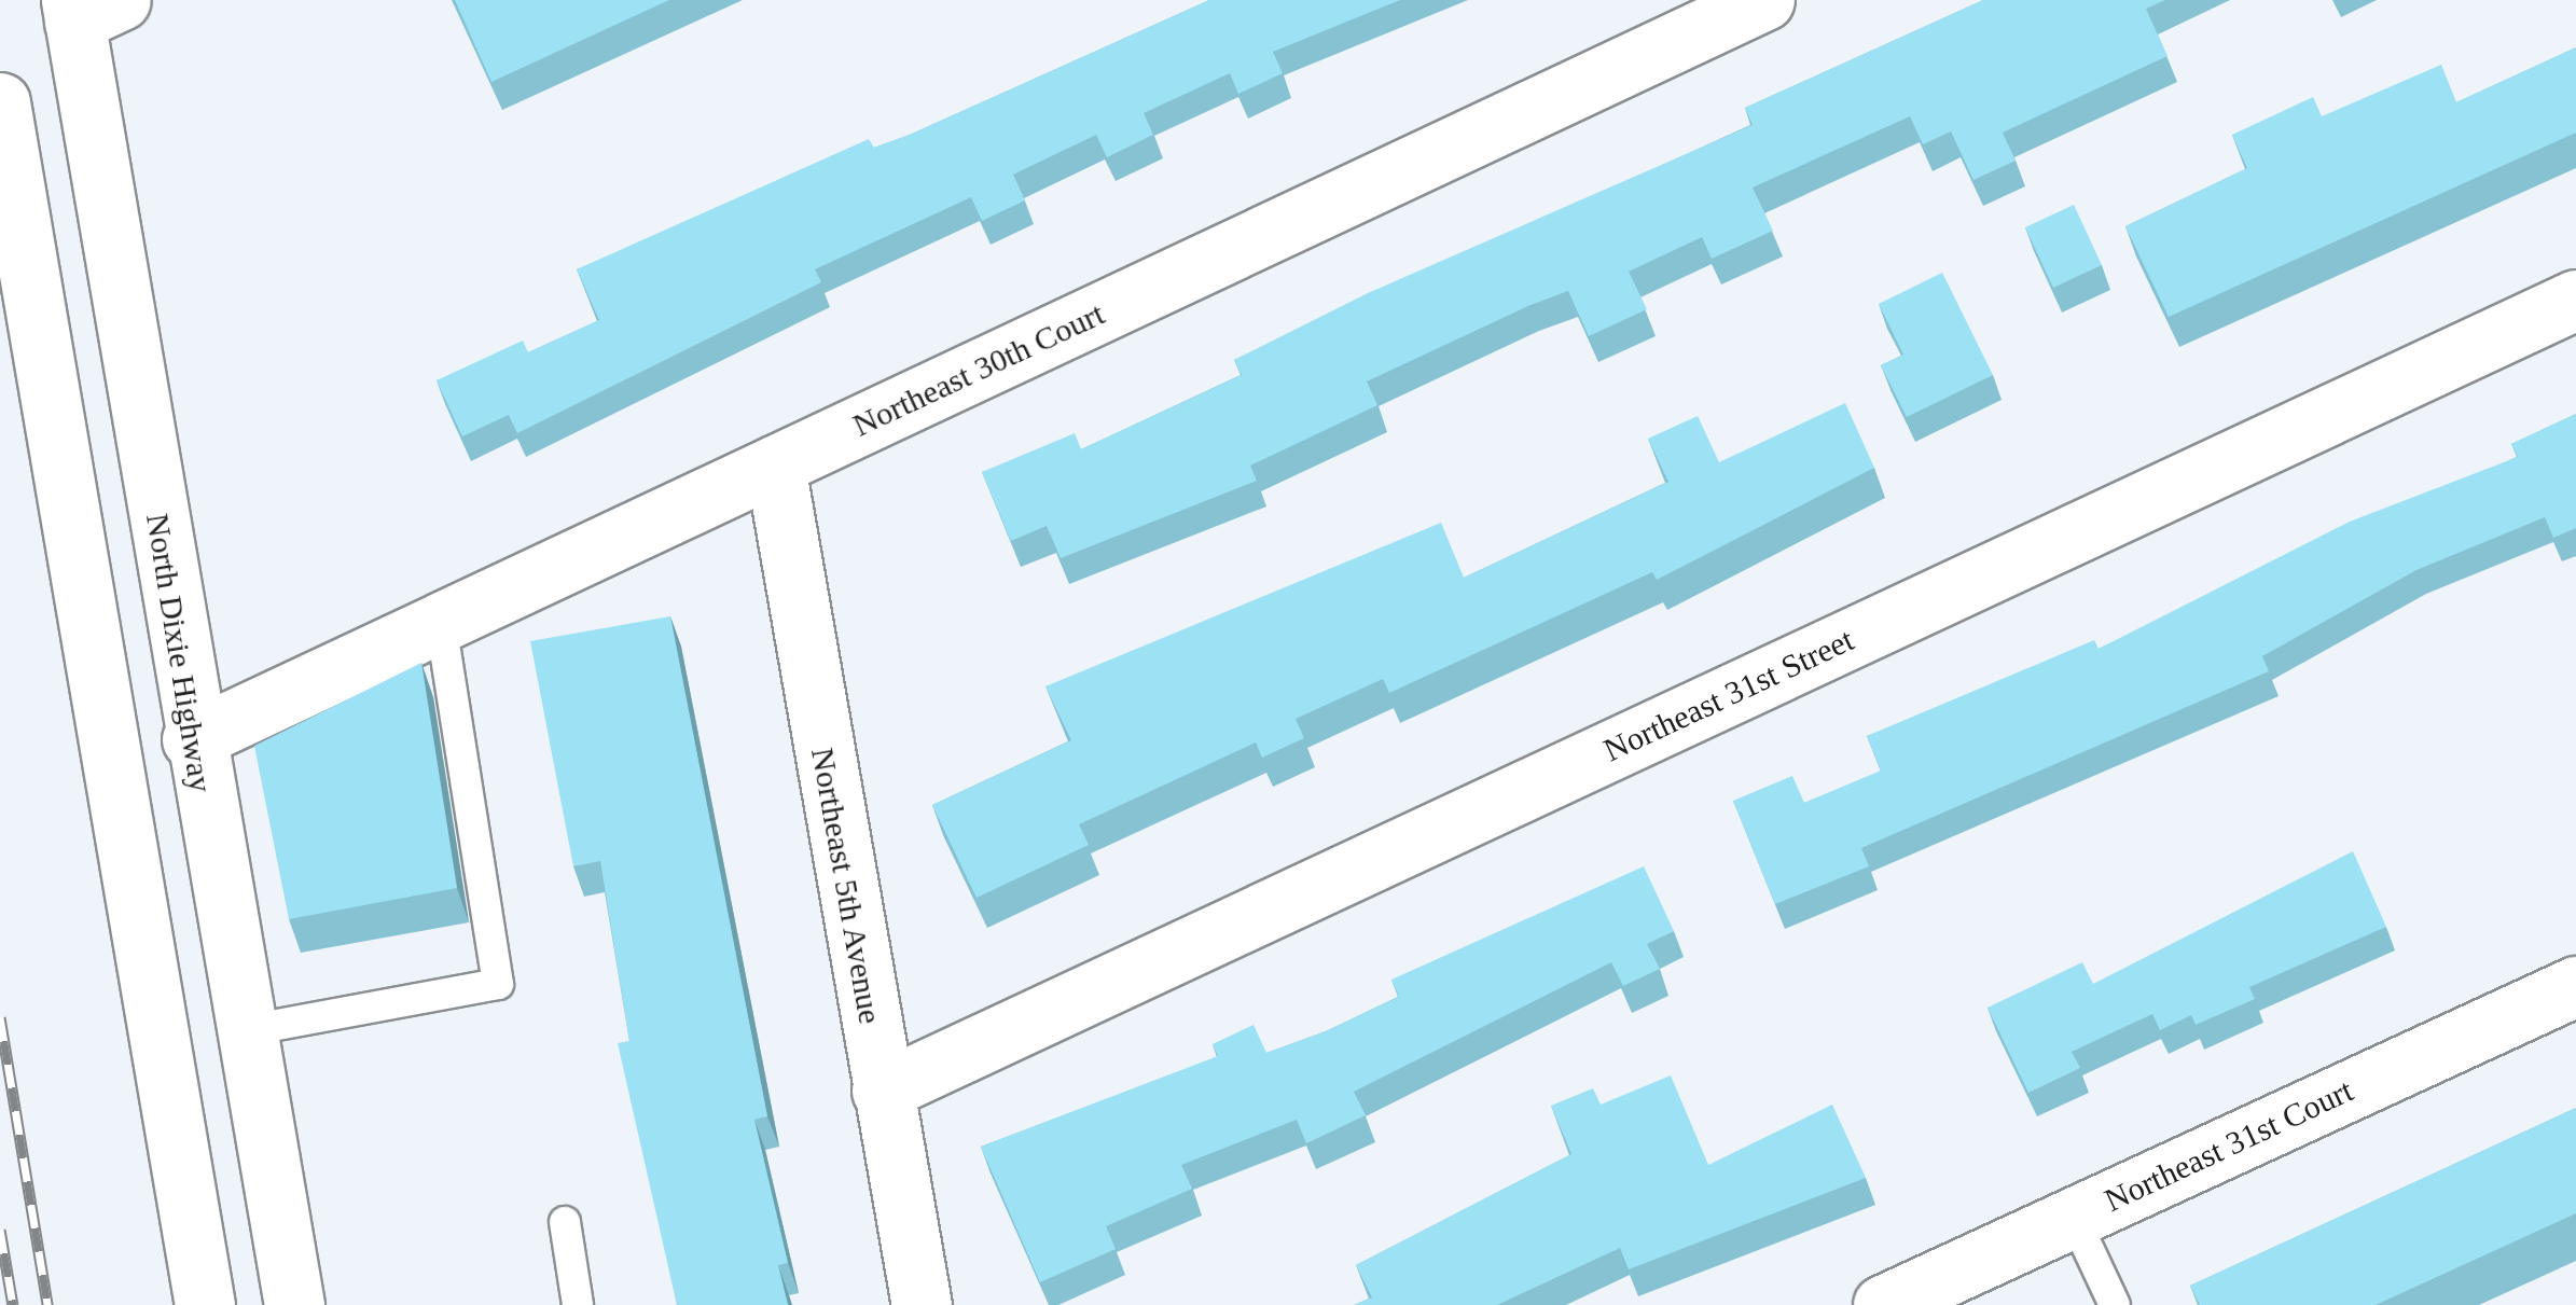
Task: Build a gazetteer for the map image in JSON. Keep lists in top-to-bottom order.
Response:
{
  "streets": {
    "street": [
      "Northeast 30th Court",
      "North Dixie Highway",
      "Northeast 31st Street",
      "Northeast 5th Avenue",
      "Northeast 31st Court"
    ]
  },
  "crossings": [
    ["Northeast 30th Court", "North Dixie Highway"],
    ["Northeast 30th Court", "Northeast 5th Avenue"],
    ["Northeast 31st Street", "Northeast 5th Avenue"]
  ]
}
